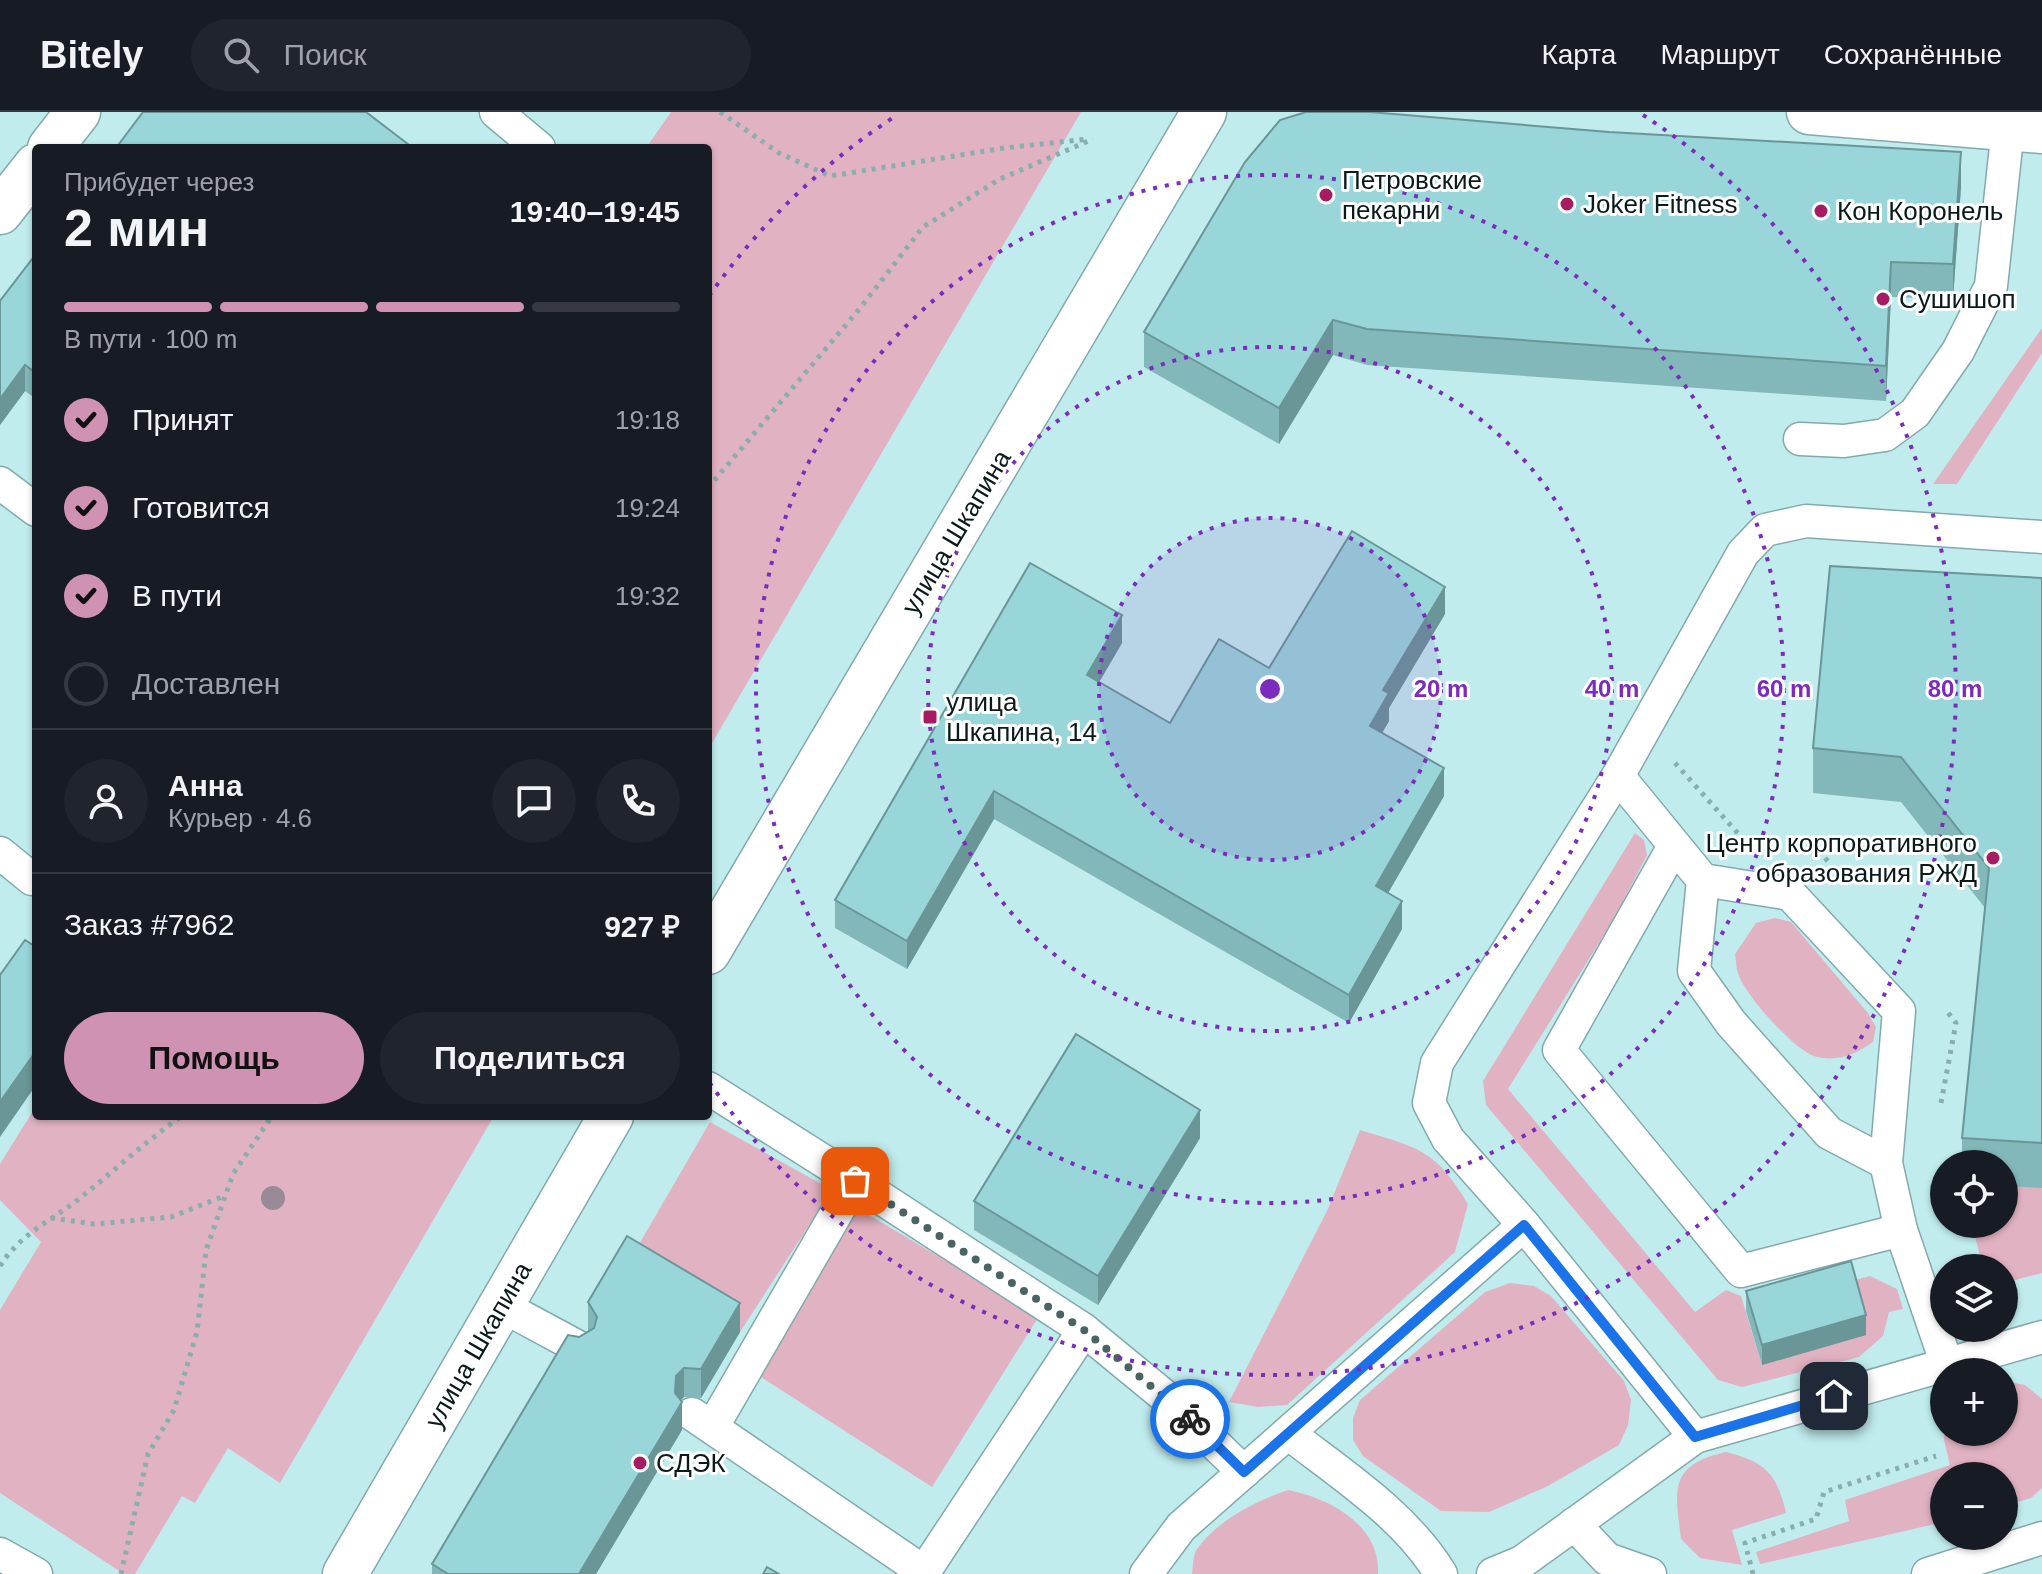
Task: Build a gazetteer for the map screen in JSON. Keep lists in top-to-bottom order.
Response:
{
  "streets": {
    "main road": ["улица Шкапина"]
  },
  "places": {
    "other": [
      "Петровские пекарни",
      "Joker Fitness",
      "Кон Коронель",
      "Сушишоп",
      "Центр корпоративного образования РЖД",
      "СДЭК"
    ],
    "transit": ["улица Шкапина, 14"]
  },
  "page": {
    "header": "Bitely",
    "search": "Поиск",
    "nav": ["Карта", "Маршрут", "Сохранённые"],
    "heading": ["2 мин", "Прибудет через", "19:40–19:45"],
    "panel": [
      "Анна",
      "Курьер · 4.6",
      "Заказ #7962",
      "927 ₽"
    ],
    "bar": "В пути · 100 m",
    "list": [
      ["Принят", "19:18"],
      ["Готовится", "19:24"],
      ["В пути", "19:32"],
      "Доставлен"
    ],
    "buttons": ["Помощь", "Поделиться"],
    "map_buttons": ["+", "−"]
  },
  "rings": [
    "20 m",
    "40 m",
    "60 m",
    "80 m"
  ]
}
